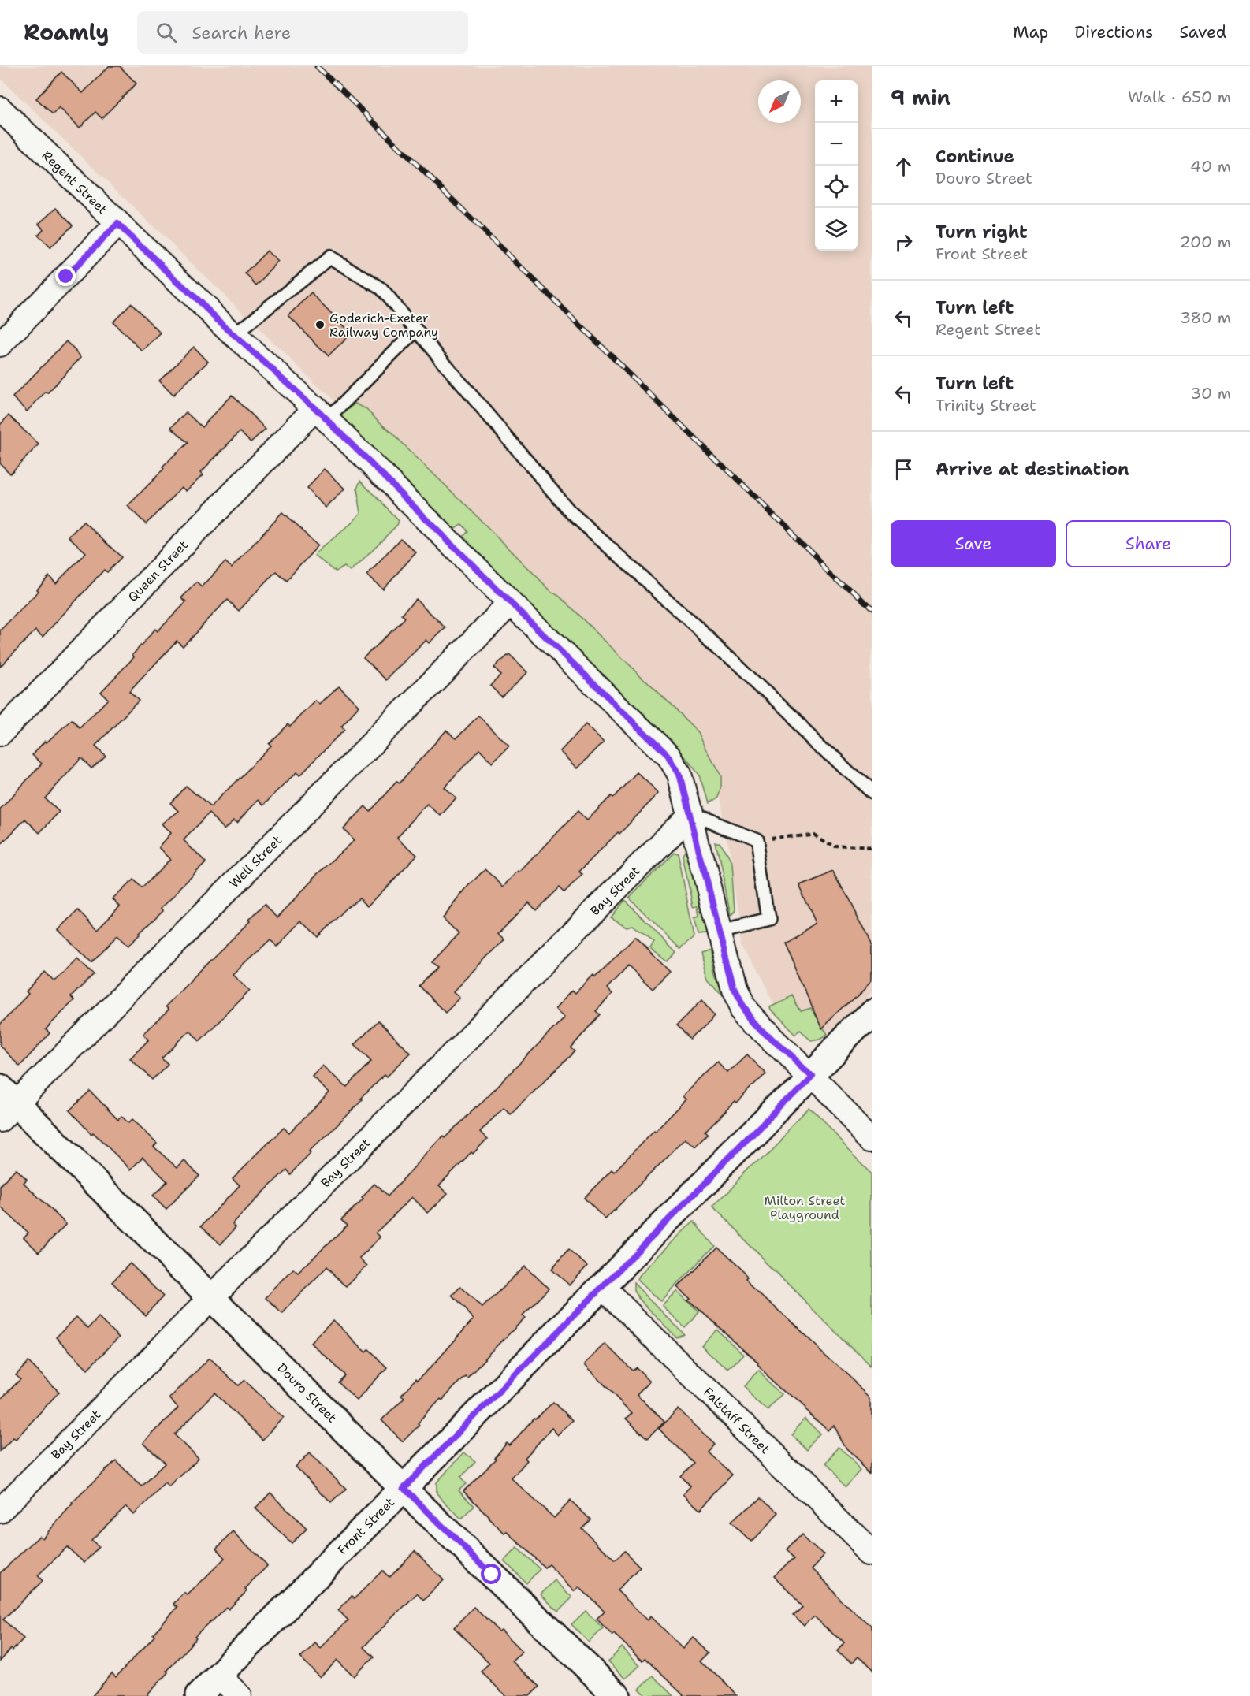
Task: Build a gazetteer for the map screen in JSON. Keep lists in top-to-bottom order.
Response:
{
  "streets": {
    "street": [
      "Regent Street",
      "Queen Street",
      "Well Street",
      "Bay Street",
      "Douro Street",
      "Falstaff Street",
      "Front Street"
    ]
  },
  "crossings": [
    ["Regent Street", "Queen Street"],
    ["Regent Street", "Well Street"],
    ["Regent Street", "Bay Street"],
    ["Regent Street", "Front Street"],
    ["Well Street", "Douro Street"],
    ["Bay Street", "Douro Street"],
    ["Douro Street", "Front Street"],
    ["Falstaff Street", "Front Street"]
  ],
  "parks": ["Milton Street Playground"],
  "places": ["Goderich-Exeter Railway Company"],
  "north": "bottom left",
  "page": {
    "header": "Roamly",
    "search": "Search here",
    "nav": ["Map", "Directions", "Saved"],
    "heading": ["9 min", "Walk · 650 m"],
    "map_buttons": ["+", "−"],
    "list": [
      ["Continue", "Douro Street", "40 m"],
      ["Turn right", "Front Street", "200 m"],
      ["Turn left", "Regent Street", "380 m"],
      ["Turn left", "Trinity Street", "30 m"],
      "Arrive at destination"
    ],
    "buttons": ["Save", "Share"]
  }
}
